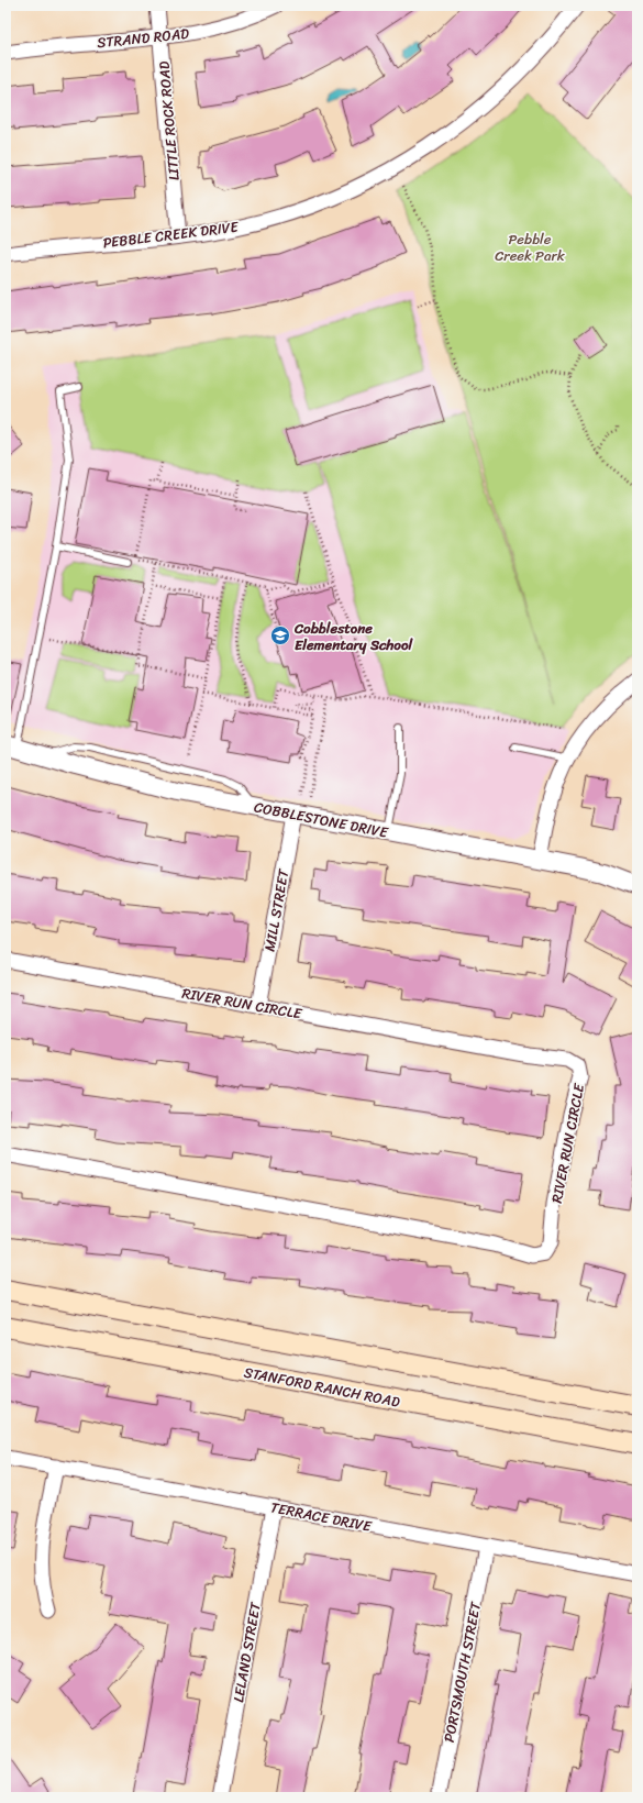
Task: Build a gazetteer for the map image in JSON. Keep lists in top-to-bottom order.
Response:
{
  "streets": {
    "main road": ["STANFORD RANCH ROAD"],
    "street": [
      "STRAND ROAD",
      "LITTLE ROCK ROAD",
      "PEBBLE CREEK DRIVE",
      "COBBLESTONE DRIVE",
      "MILL STREET",
      "RIVER RUN CIRCLE",
      "TERRACE DRIVE",
      "LELAND STREET",
      "PORTSMOUTH STREET"
    ]
  },
  "crossings": [
    ["STRAND ROAD", "LITTLE ROCK ROAD"],
    ["LITTLE ROCK ROAD", "PEBBLE CREEK DRIVE"],
    ["COBBLESTONE DRIVE", "MILL STREET"],
    ["MILL STREET", "RIVER RUN CIRCLE"],
    ["TERRACE DRIVE", "LELAND STREET"],
    ["TERRACE DRIVE", "PORTSMOUTH STREET"]
  ],
  "parks": ["Pebble Creek Park"],
  "places": {
    "school or university": ["Cobblestone Elementary School"]
  }
}
